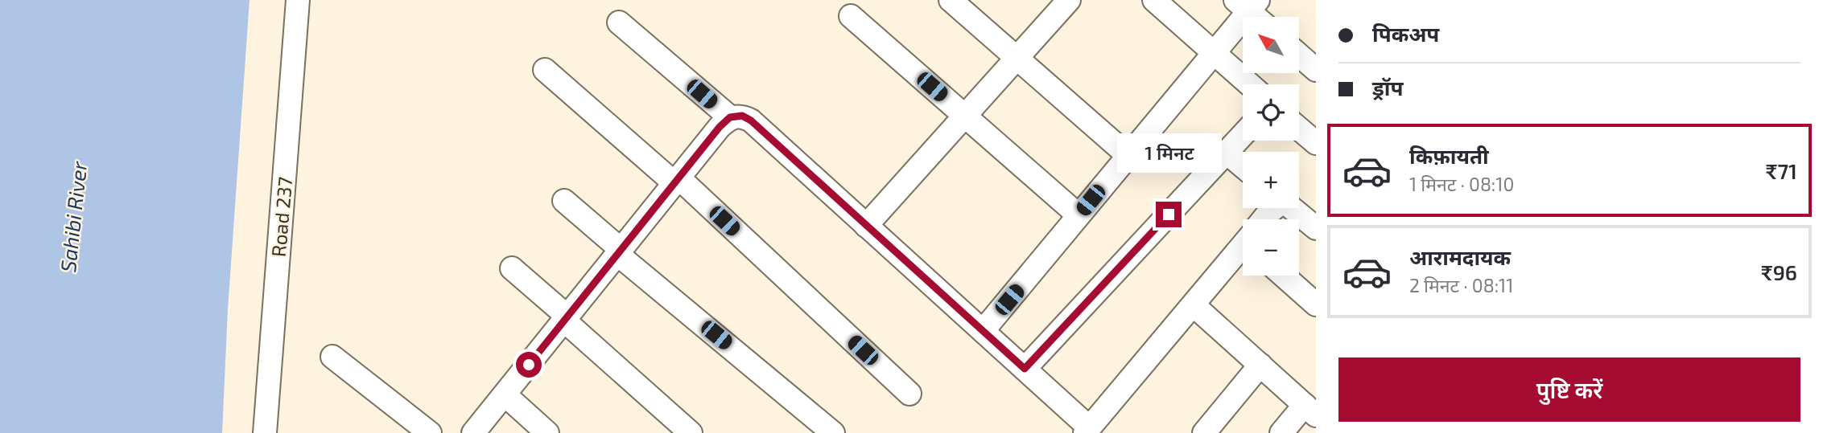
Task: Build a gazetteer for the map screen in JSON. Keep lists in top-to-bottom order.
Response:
{
  "streets": {
    "street": ["Road 237"]
  },
  "water": ["Sahibi River"],
  "north": "top left",
  "page": {
    "banner": ["पिकअप", "ड्रॉप"],
    "map_buttons": ["+", "−"],
    "list": [
      {
        "name": "किफ़ायती",
        "note": "1 मिनट · 08:10",
        "value": "₹71"
      },
      {
        "name": "आरामदायक",
        "note": "2 मिनट · 08:11",
        "value": "₹96"
      }
    ],
    "bubble": "1 मिनट",
    "buttons": "पुष्टि करें"
  }
}
